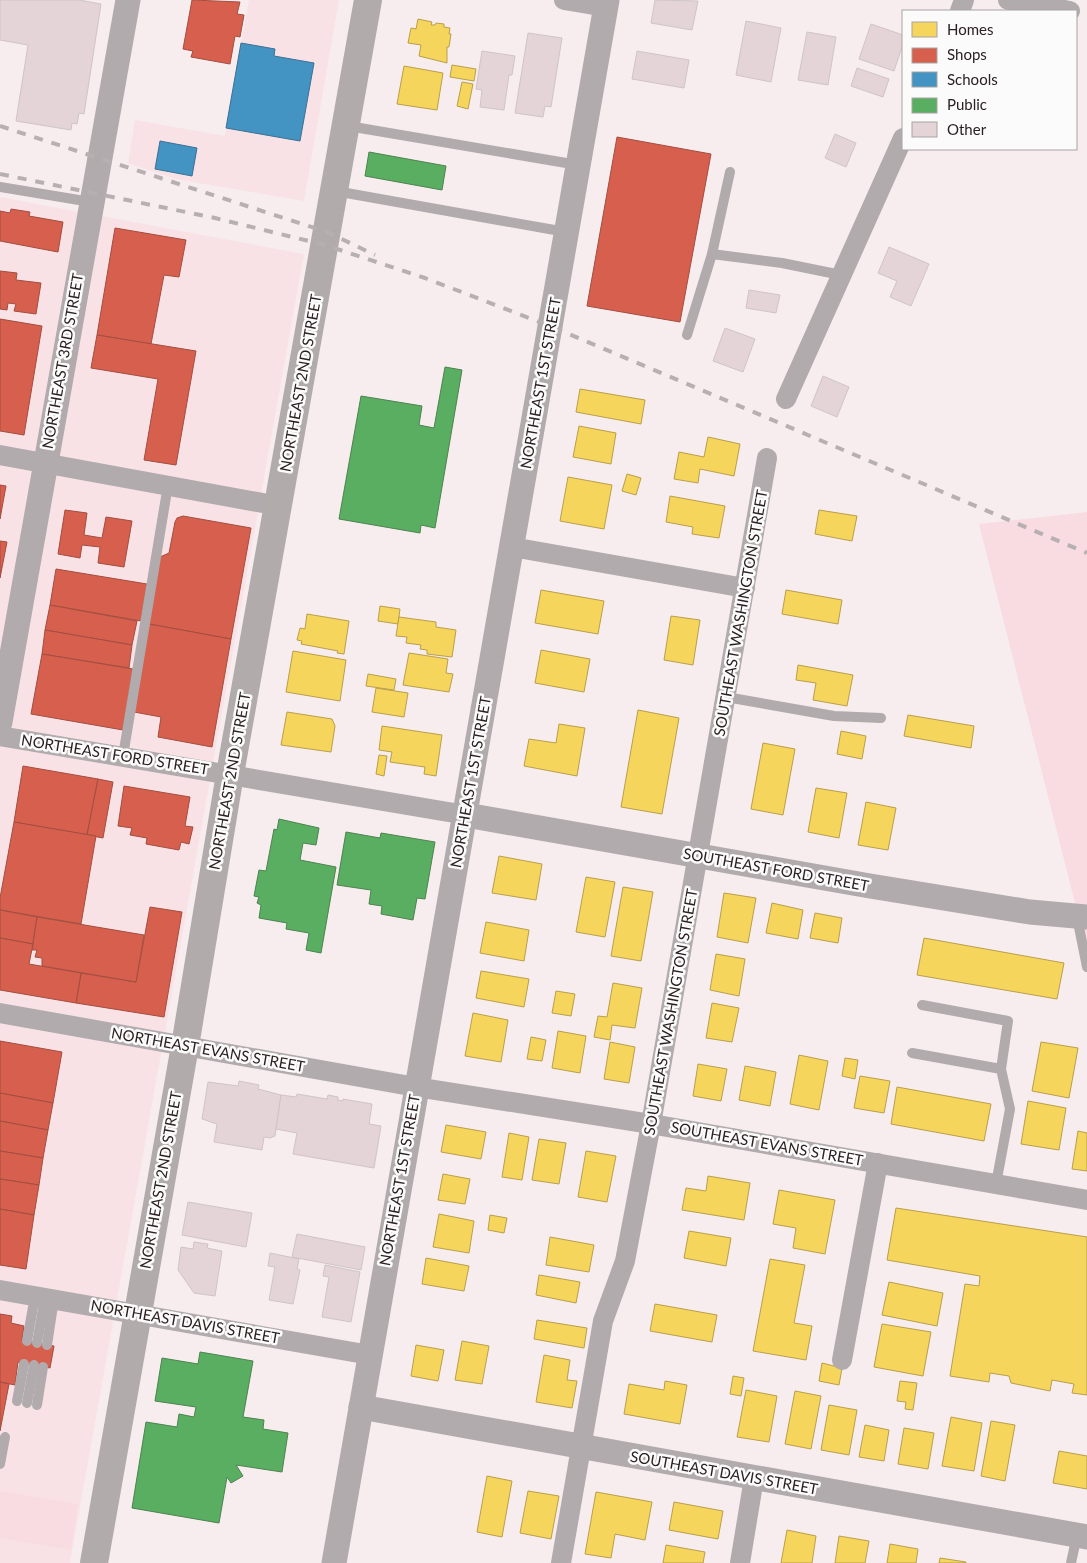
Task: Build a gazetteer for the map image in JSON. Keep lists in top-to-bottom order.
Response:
{
  "streets": {
    "main road": ["NORTHEAST 2ND STREET"],
    "street": [
      "NORTHEAST 3RD STREET",
      "NORTHEAST 1ST STREET",
      "SOUTHEAST WASHINGTON STREET",
      "NORTHEAST FORD STREET",
      "SOUTHEAST FORD STREET",
      "NORTHEAST EVANS STREET",
      "SOUTHEAST EVANS STREET",
      "NORTHEAST DAVIS STREET",
      "SOUTHEAST DAVIS STREET"
    ]
  },
  "crossings": [
    ["NORTHEAST 2ND STREET", "NORTHEAST FORD STREET"],
    ["NORTHEAST 2ND STREET", "NORTHEAST EVANS STREET"],
    ["NORTHEAST 2ND STREET", "NORTHEAST DAVIS STREET"],
    ["NORTHEAST 1ST STREET", "NORTHEAST FORD STREET"],
    ["NORTHEAST 1ST STREET", "SOUTHEAST FORD STREET"],
    ["NORTHEAST 1ST STREET", "NORTHEAST EVANS STREET"],
    ["NORTHEAST 1ST STREET", "SOUTHEAST EVANS STREET"],
    ["NORTHEAST 1ST STREET", "NORTHEAST DAVIS STREET"],
    ["NORTHEAST 1ST STREET", "SOUTHEAST DAVIS STREET"],
    ["SOUTHEAST WASHINGTON STREET", "SOUTHEAST FORD STREET"],
    ["SOUTHEAST WASHINGTON STREET", "SOUTHEAST EVANS STREET"],
    ["SOUTHEAST WASHINGTON STREET", "SOUTHEAST DAVIS STREET"],
    ["NORTHEAST FORD STREET", "SOUTHEAST FORD STREET"],
    ["NORTHEAST EVANS STREET", "SOUTHEAST EVANS STREET"]
  ],
  "legend": [
    "Homes",
    "Shops",
    "Schools",
    "Public",
    "Other"
  ]
}
